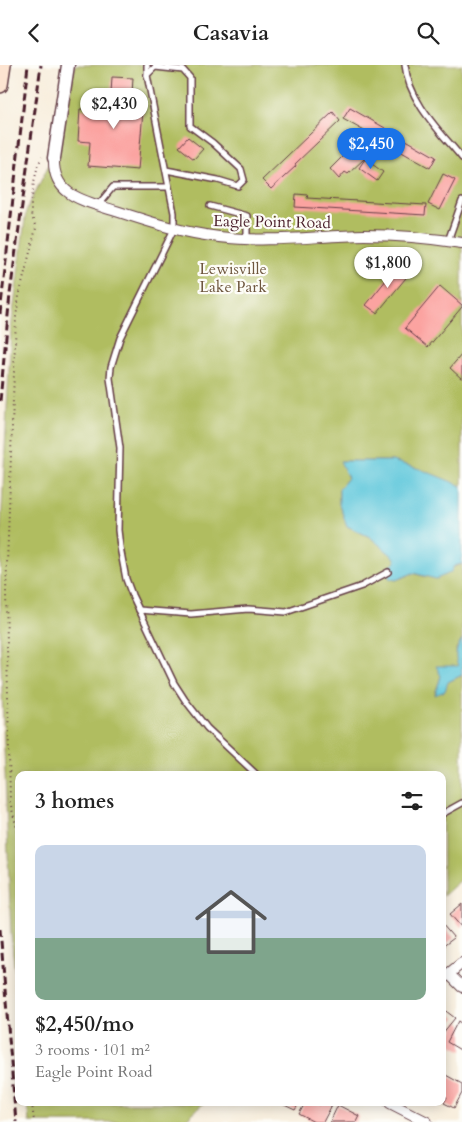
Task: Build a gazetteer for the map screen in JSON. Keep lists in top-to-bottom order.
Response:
{
  "streets": {
    "street": ["Eagle Point Road"]
  },
  "parks": ["Lewisville Lake Park"],
  "page": {
    "header": "Casavia",
    "price": ["$2,430", "$2,450", "$1,800"],
    "heading": "3 homes",
    "list": [
      {
        "name": "$2,450/mo",
        "note": "3 rooms · 101 m² · Eagle Point Road"
      }
    ]
  }
}
